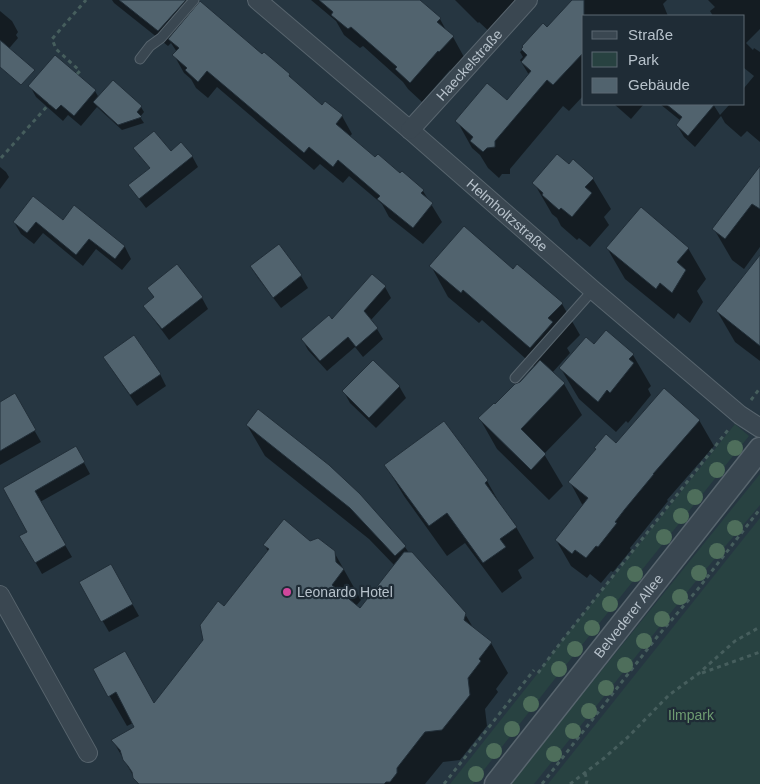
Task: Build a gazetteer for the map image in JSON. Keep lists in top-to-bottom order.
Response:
{
  "streets": {
    "street": ["Haeckelstraße", "Helmholtzstraße", "Belvederer Allee"]
  },
  "crossings": [
    ["Haeckelstraße", "Helmholtzstraße"]
  ],
  "parks": ["Ilmpark"],
  "places": ["Leonardo Hotel"],
  "legend": ["Straße", "Park", "Gebäude"]
}
